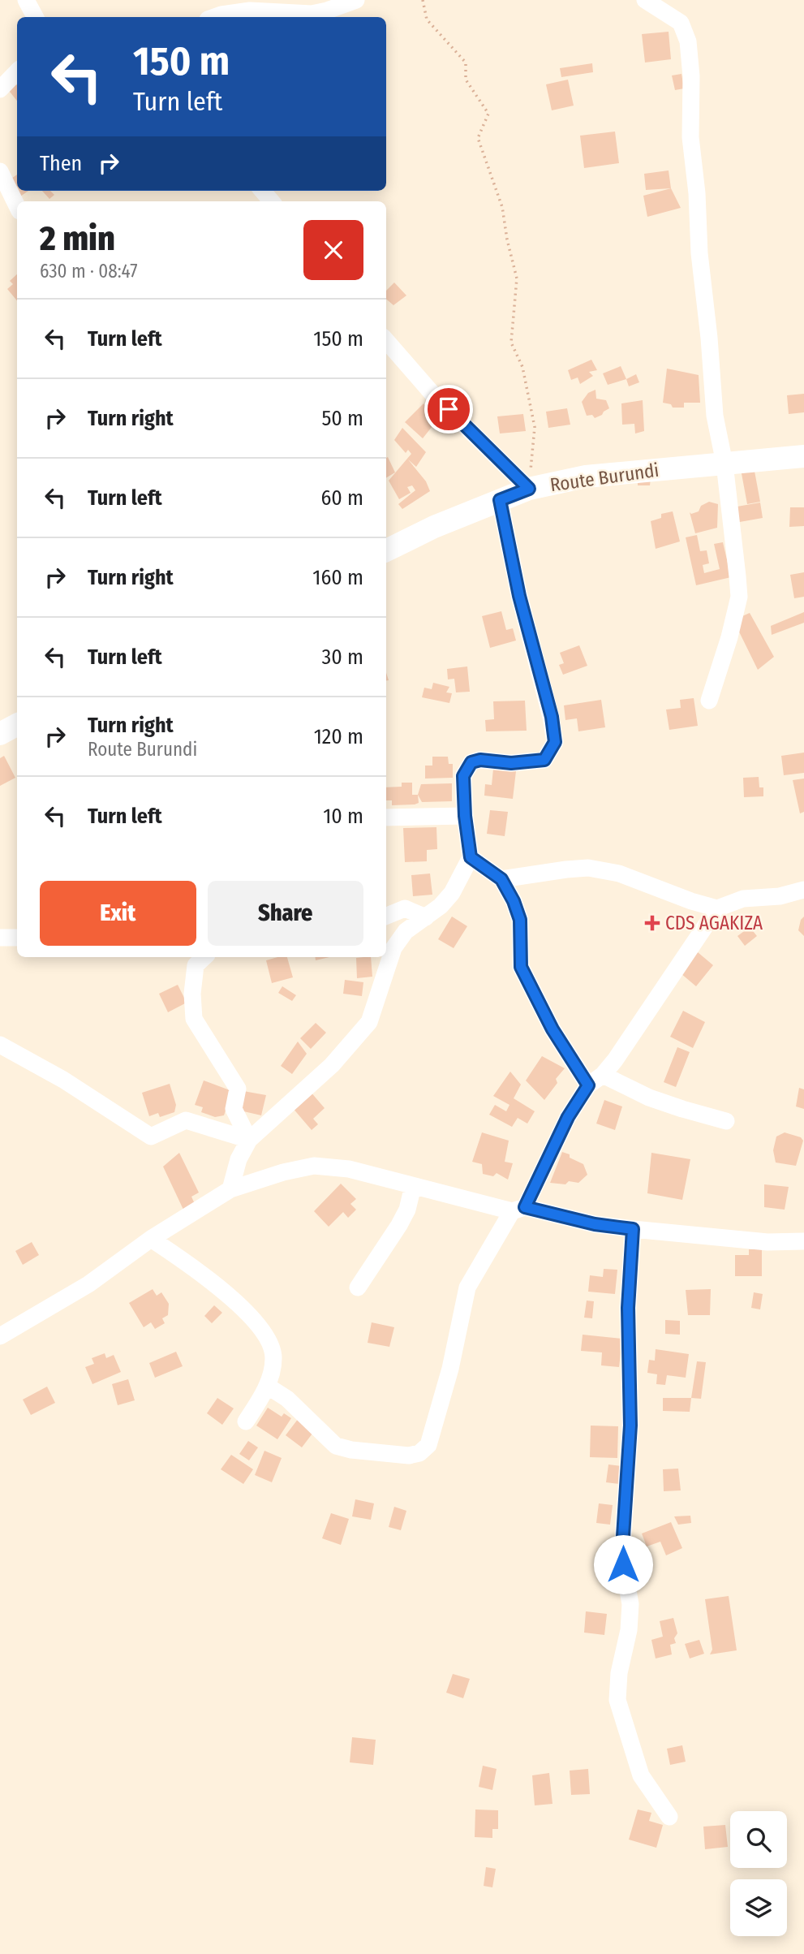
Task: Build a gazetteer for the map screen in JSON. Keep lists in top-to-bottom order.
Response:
{
  "streets": {
    "main road": ["Route Burundi"]
  },
  "places": {
    "health": ["CDS AGAKIZA"]
  },
  "page": {
    "turn": ["150 m", "Turn left"],
    "then": "Then",
    "heading": ["2 min", "630 m · 08:47"],
    "list": [
      {
        "name": "Turn left",
        "value": "150 m"
      },
      {
        "name": "Turn right",
        "value": "50 m"
      },
      {
        "name": "Turn left",
        "value": "60 m"
      },
      {
        "name": "Turn right",
        "value": "160 m"
      },
      {
        "name": "Turn left",
        "value": "30 m"
      },
      {
        "name": "Turn right",
        "note": "Route Burundi",
        "value": "120 m"
      },
      {
        "name": "Turn left",
        "value": "10 m"
      }
    ],
    "buttons": ["Exit", "Share"]
  }
}
